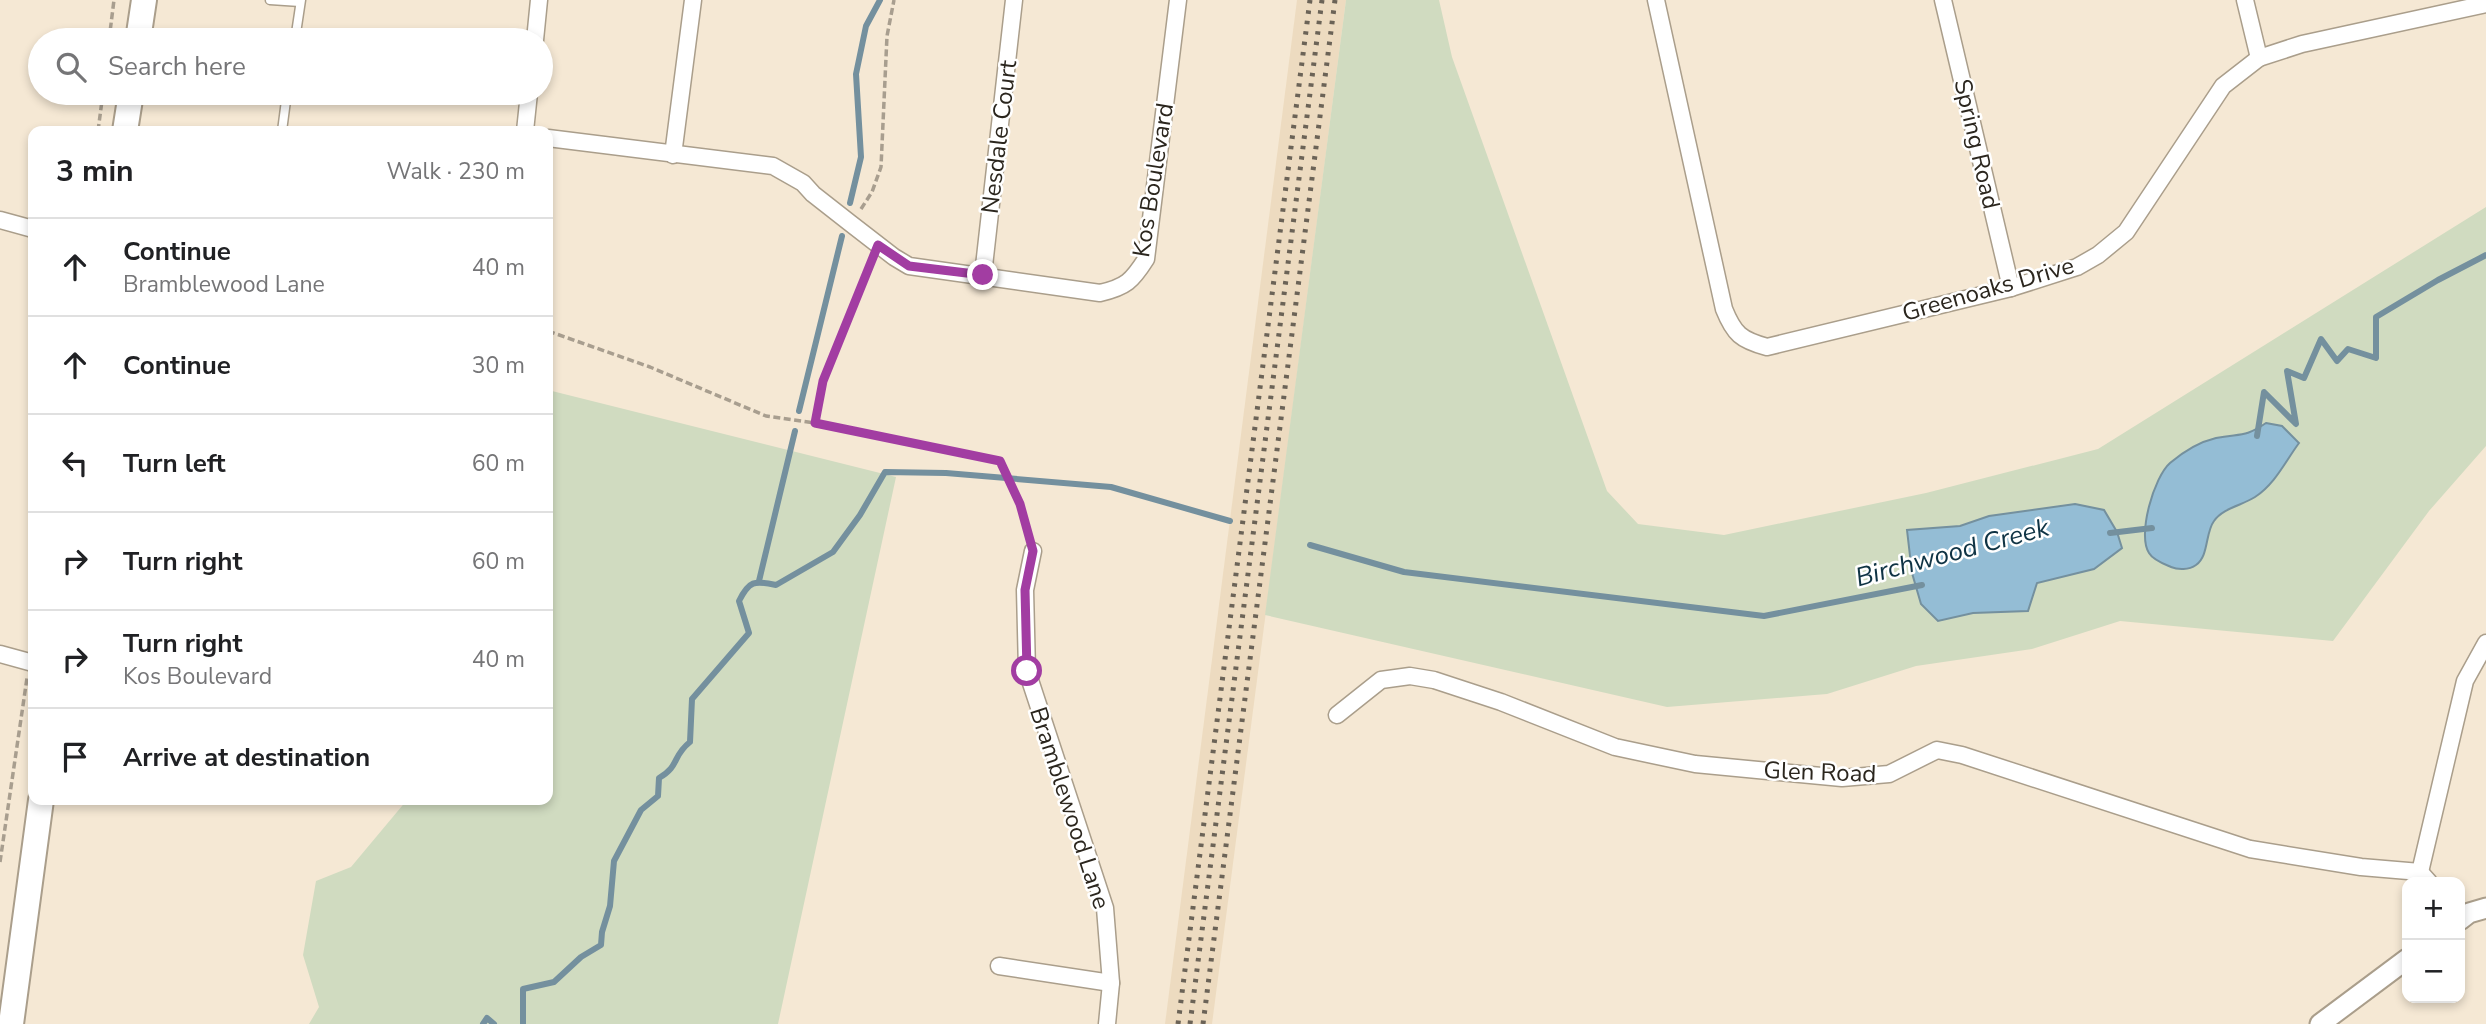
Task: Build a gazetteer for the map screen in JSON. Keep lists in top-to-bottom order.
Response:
{
  "streets": {
    "street": [
      "Nesdale Court",
      "Spring Road",
      "Kos Boulevard",
      "Greenoaks Drive",
      "Glen Road",
      "Bramblewood Lane"
    ]
  },
  "crossings": [
    ["Nesdale Court", "Kos Boulevard"],
    ["Spring Road", "Greenoaks Drive"]
  ],
  "water": ["Birchwood Creek"],
  "page": {
    "search": "Search here",
    "heading": ["3 min", "Walk · 230 m"],
    "list": [
      ["Continue", "Bramblewood Lane", "40 m"],
      ["Continue", "30 m"],
      ["Turn left", "60 m"],
      ["Turn right", "60 m"],
      ["Turn right", "Kos Boulevard", "40 m"],
      "Arrive at destination"
    ],
    "map_buttons": ["+", "−"]
  }
}
